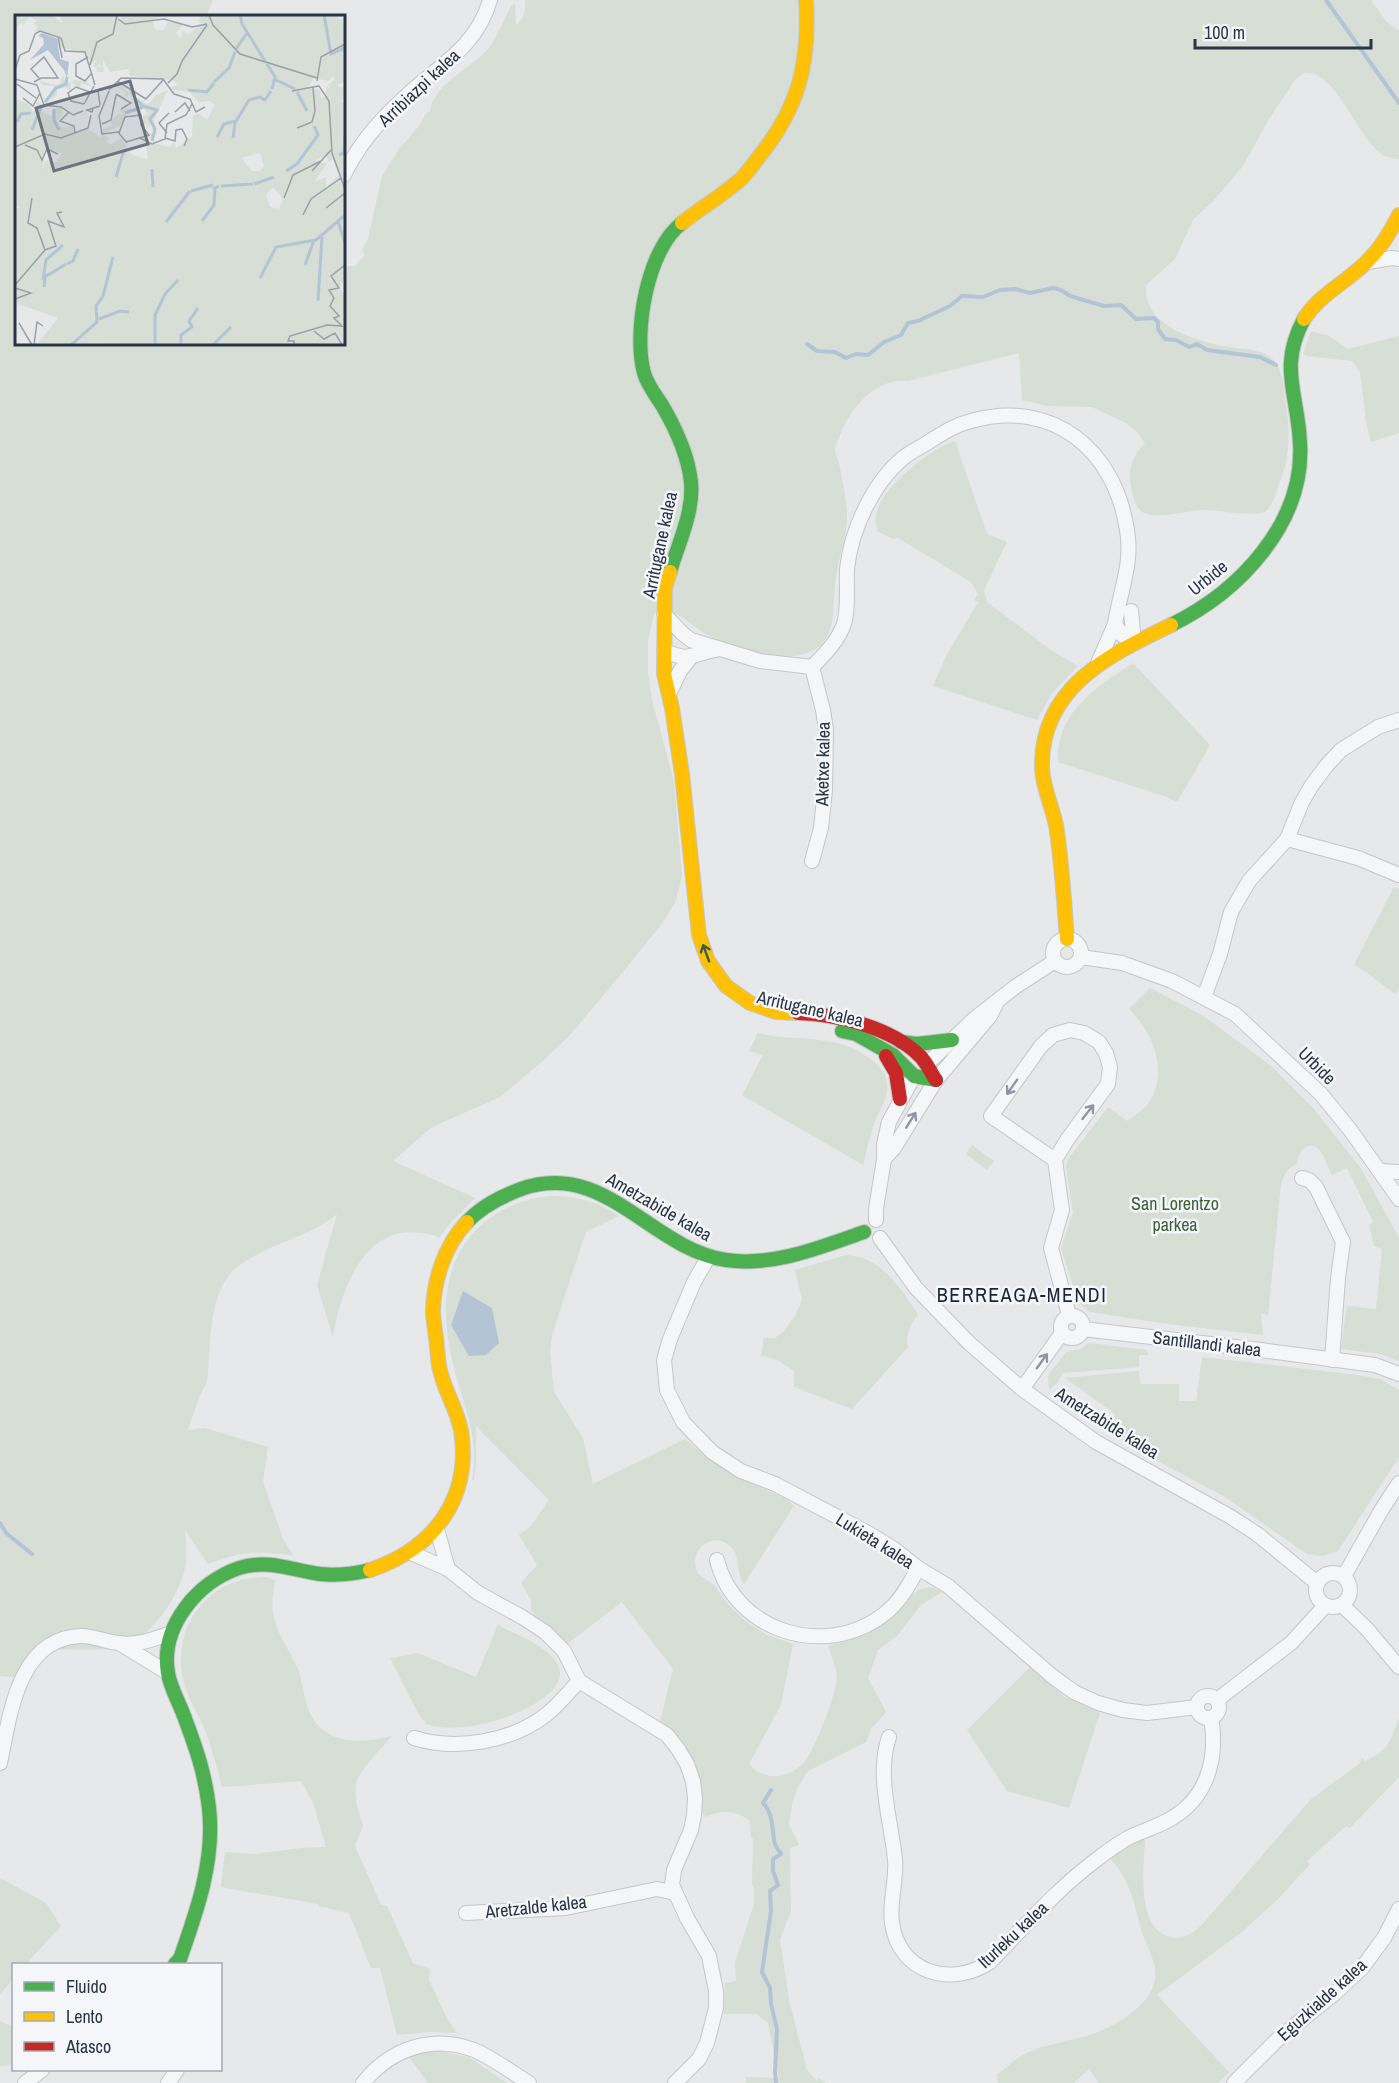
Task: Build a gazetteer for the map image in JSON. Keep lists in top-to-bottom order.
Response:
{
  "streets": {
    "street": [
      "Arribiazpi kalea",
      "Arritugane kalea",
      "Urbide",
      "Aketxe kalea",
      "Ametzabide kalea",
      "Santillandi kalea",
      "Lukieta kalea",
      "Aretzalde kalea",
      "Iturleku kalea",
      "Eguzkialde kalea"
    ]
  },
  "crossings": [
    ["Ametzabide kalea", "Lukieta kalea"],
    ["Lukieta kalea", "Iturleku kalea"]
  ],
  "districts": ["BERREAGA-MENDI"],
  "parks": ["San Lorentzo parkea"],
  "legend": ["Fluido", "Lento", "Atasco"],
  "scale_bar": "100 m"
}
